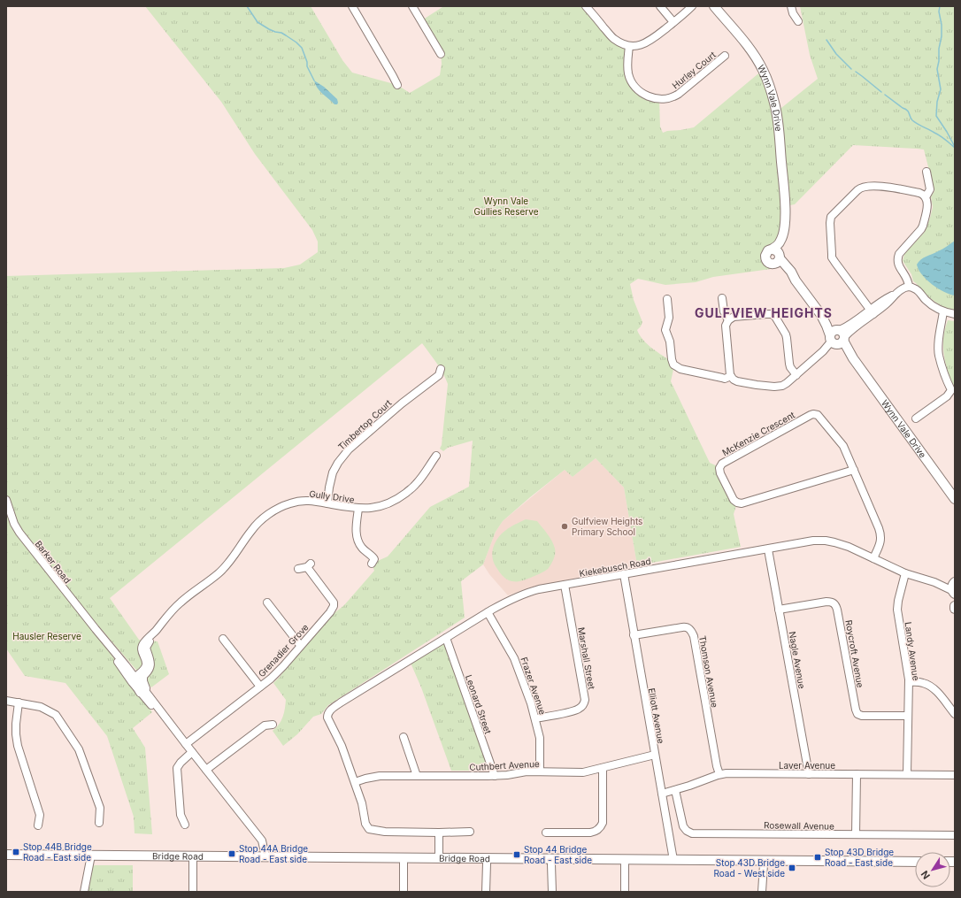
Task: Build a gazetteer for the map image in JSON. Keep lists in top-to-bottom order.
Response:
{
  "streets": {
    "main road": ["Wynn Vale Drive", "Bridge Road"],
    "street": [
      "Hurley Court",
      "Timbertop Court",
      "McKenzie Crescent",
      "Gully Drive",
      "Barker Road",
      "Kiekebusch Road",
      "Grenadier Grove",
      "Landy Avenue",
      "Roycroft Avenue",
      "Marshall Street",
      "Nagle Avenue",
      "Thomson Avenue",
      "Frazer Avenue",
      "Leonard Street",
      "Elliott Avenue",
      "Cuthbert Avenue",
      "Laver Avenue",
      "Rosewall Avenue"
    ]
  },
  "crossings": [
    ["Timbertop Court", "Gully Drive"],
    ["McKenzie Crescent", "Kiekebusch Road"],
    ["Gully Drive", "Barker Road"],
    ["Barker Road", "Grenadier Grove"],
    ["Barker Road", "Bridge Road"],
    ["Kiekebusch Road", "Landy Avenue"],
    ["Kiekebusch Road", "Marshall Street"],
    ["Kiekebusch Road", "Nagle Avenue"],
    ["Kiekebusch Road", "Frazer Avenue"],
    ["Kiekebusch Road", "Leonard Street"],
    ["Kiekebusch Road", "Elliott Avenue"],
    ["Kiekebusch Road", "Cuthbert Avenue"],
    ["Landy Avenue", "Roycroft Avenue"],
    ["Landy Avenue", "Laver Avenue"],
    ["Roycroft Avenue", "Nagle Avenue"],
    ["Marshall Street", "Frazer Avenue"],
    ["Nagle Avenue", "Laver Avenue"],
    ["Thomson Avenue", "Elliott Avenue"],
    ["Thomson Avenue", "Laver Avenue"],
    ["Frazer Avenue", "Cuthbert Avenue"],
    ["Leonard Street", "Cuthbert Avenue"],
    ["Elliott Avenue", "Cuthbert Avenue"],
    ["Elliott Avenue", "Laver Avenue"],
    ["Elliott Avenue", "Bridge Road"],
    ["Laver Avenue", "Rosewall Avenue"]
  ],
  "districts": ["GULFVIEW HEIGHTS"],
  "parks": ["Wynn Vale Gullies Reserve", "Hausler Reserve"],
  "places": {
    "other": ["Gulfview Heights Primary School"],
    "transit": [
      "Stop 44B Bridge Road - East side",
      "Stop 44A Bridge Road - East side",
      "Stop 44 Bridge Road - East side",
      "Stop 43D Bridge Road - East side",
      "Stop 43D Bridge Road - West side"
    ]
  },
  "north": "bottom left"
}
